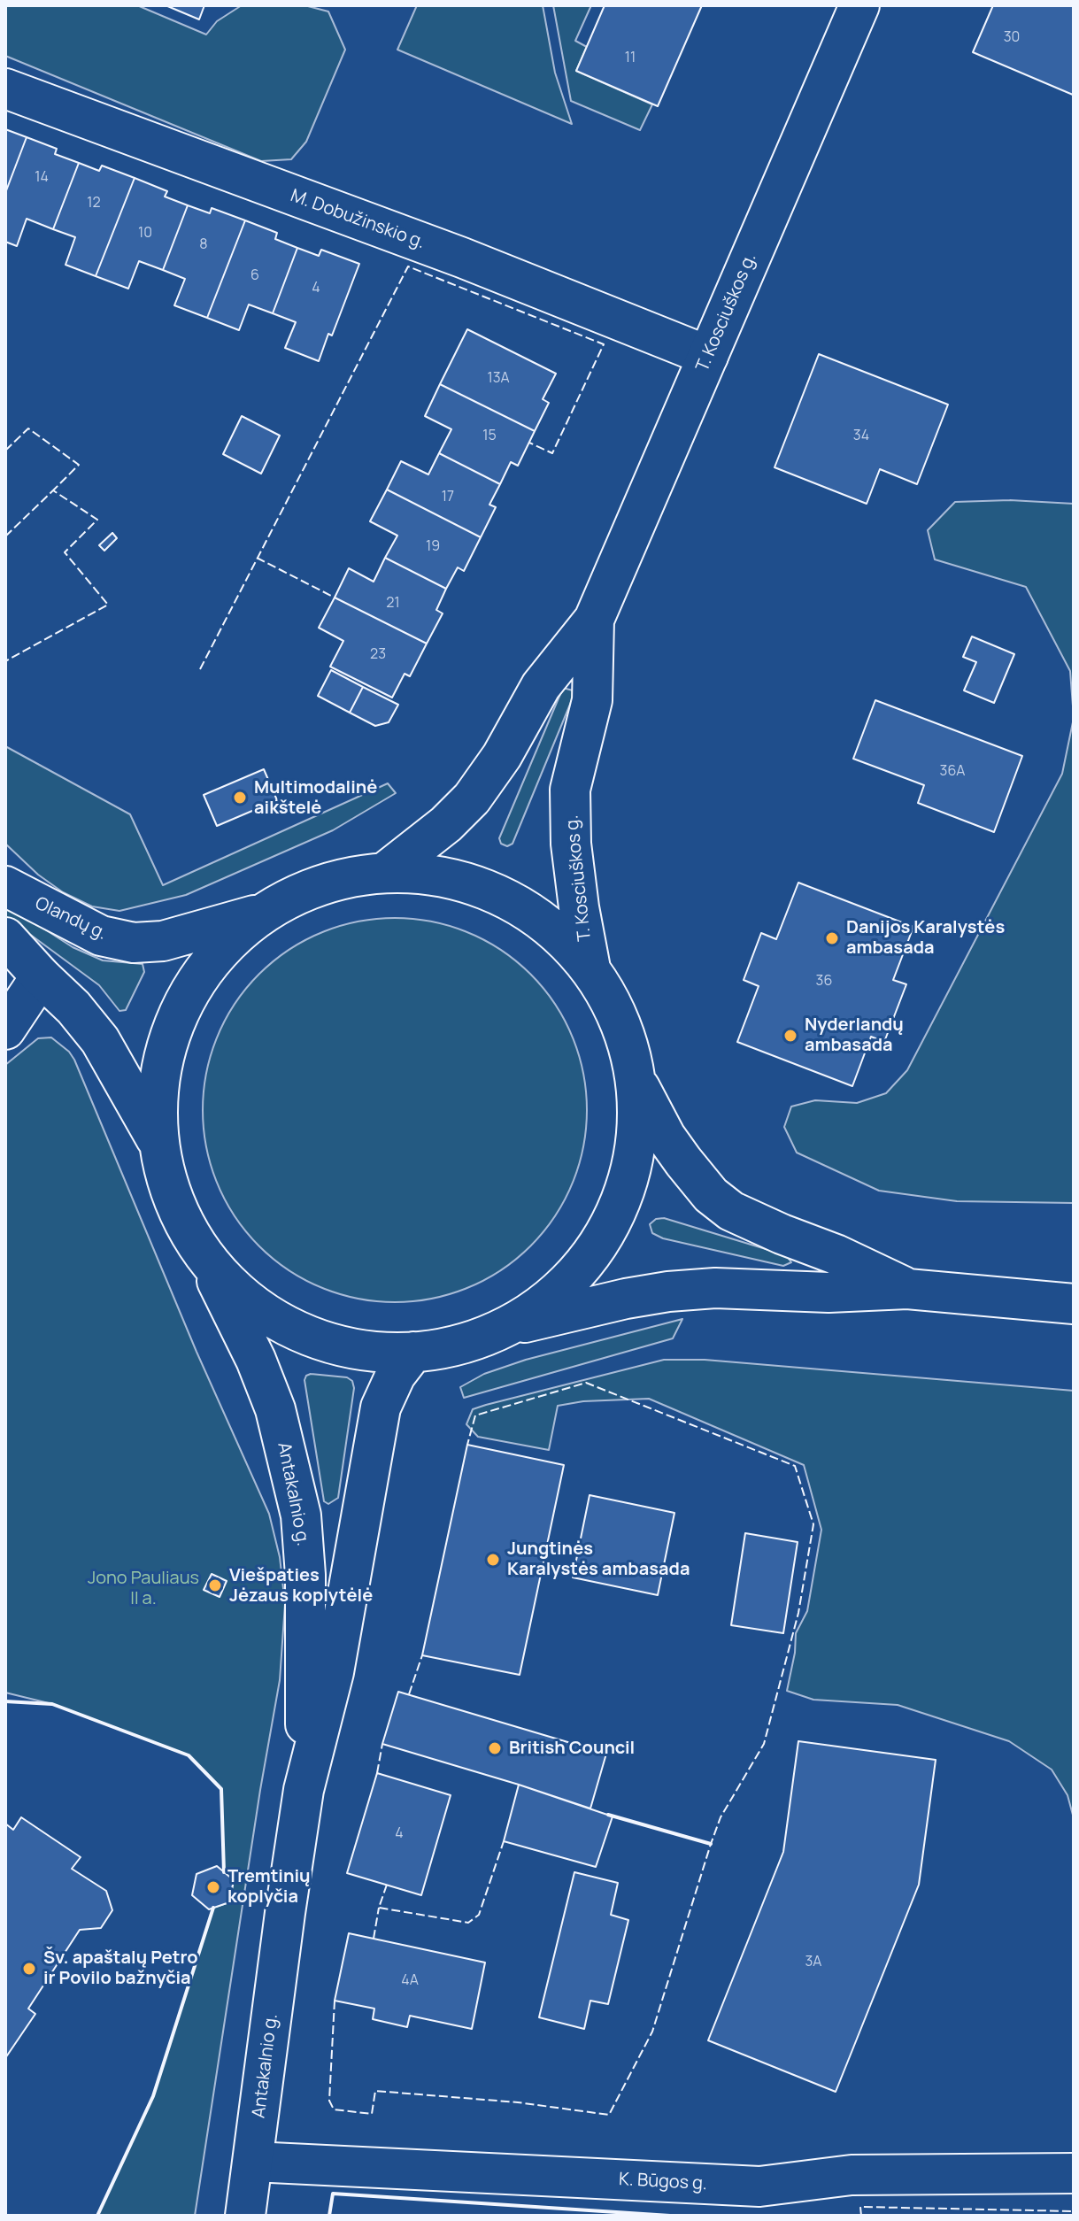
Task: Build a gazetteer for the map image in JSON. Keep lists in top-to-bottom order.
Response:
{
  "streets": {
    "main road": [
      "M. Dobužinskio g.",
      "T. Kosciuškos g.",
      "Olandų g.",
      "Antakalnio g.",
      "K. Būgos g."
    ]
  },
  "crossings": [
    ["M. Dobužinskio g.", "T. Kosciuškos g."],
    ["Antakalnio g.", "K. Būgos g."]
  ],
  "parks": ["Jono Pauliaus II a."],
  "places": [
    "Multimodalinė aikštelė",
    "Danijos Karalystės ambasada",
    "Nyderlandų ambasada",
    "Jungtinės Karalystės ambasada",
    "Viešpaties Jėzaus koplytėlė",
    "British Council",
    "Tremtinių koplyčia",
    "Šv. apaštalų Petro ir Povilo bažnyčia"
  ],
  "house_numbers": [
    "30",
    "11",
    "14",
    "12",
    "10",
    "8",
    "6",
    "4",
    "13A",
    "15",
    "34",
    "17",
    "19",
    "21",
    "23",
    "36A",
    "36",
    "4",
    "3A",
    "4A"
  ]
}
